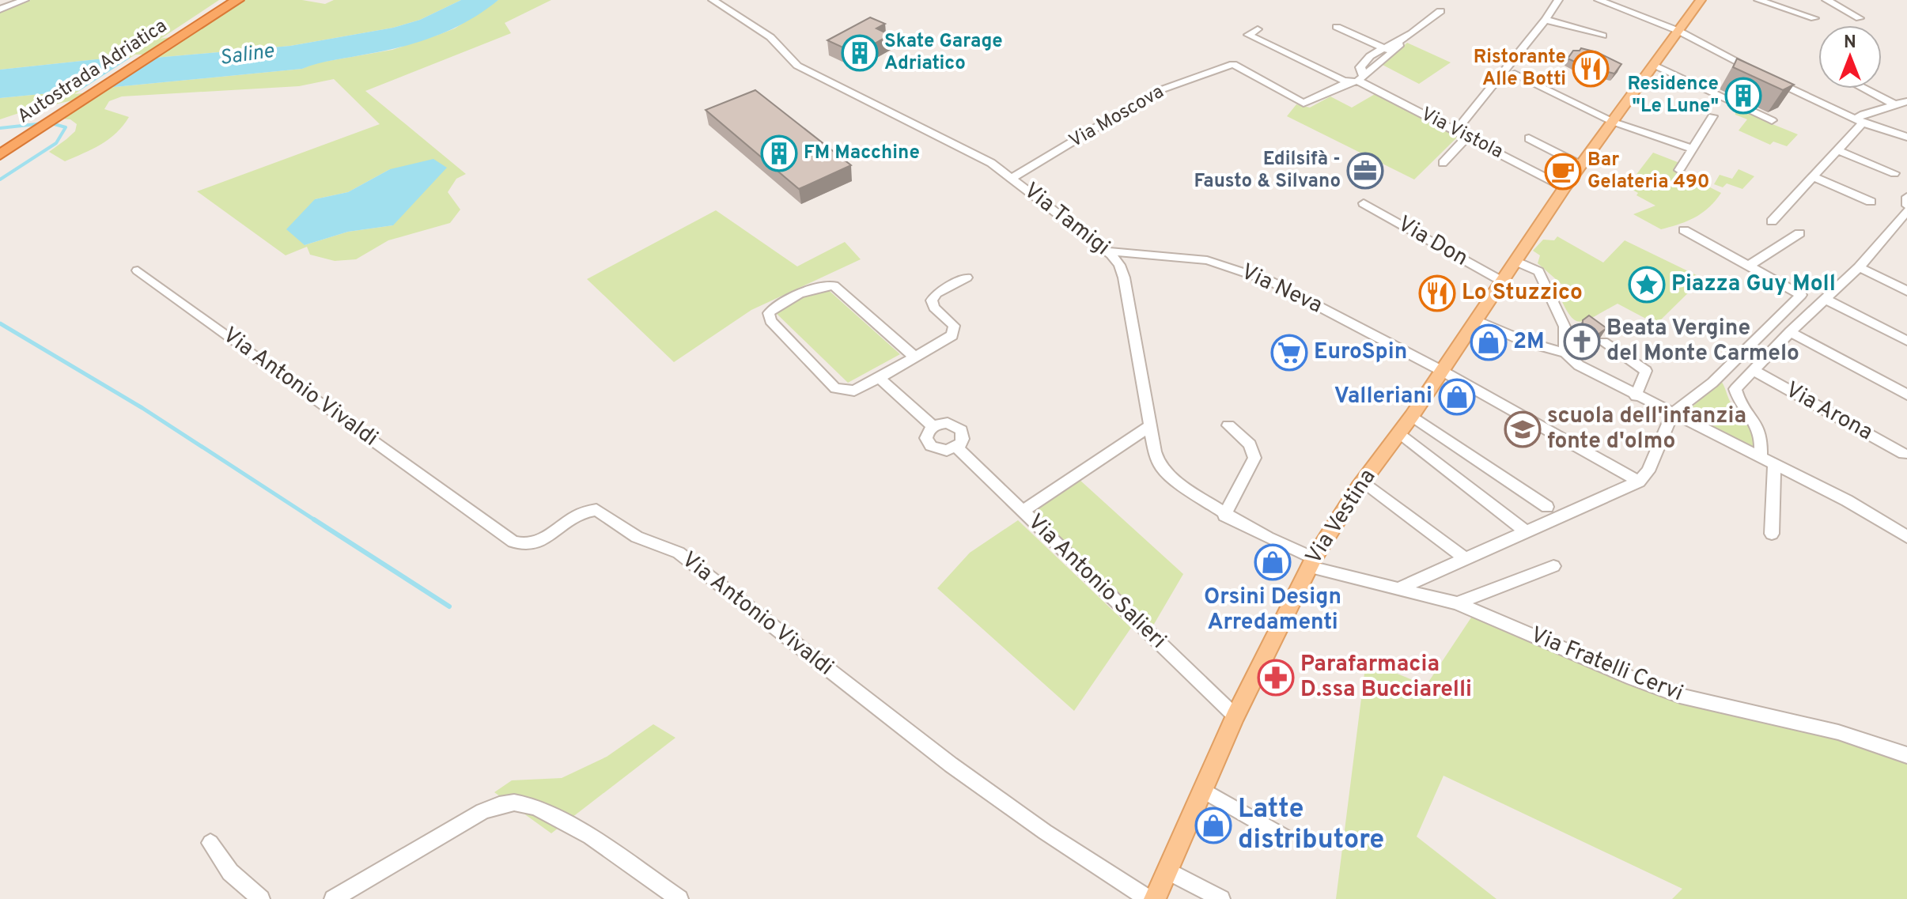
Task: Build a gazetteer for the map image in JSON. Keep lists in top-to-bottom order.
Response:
{
  "streets": {
    "highway": ["Autostrada Adriatica"],
    "main road": ["Via Vestina"],
    "street": [
      "Via Moscova",
      "Via Vistola",
      "Via Tamigi",
      "Via Don",
      "Via Neva",
      "Via Antonio Vivaldi",
      "Via Arona",
      "Via Antonio Salieri",
      "Via Fratelli Cervi"
    ]
  },
  "crossings": [
    ["Via Moscova", "Via Vistola"],
    ["Via Moscova", "Via Tamigi"],
    ["Via Vistola", "Via Vestina"],
    ["Via Tamigi", "Via Neva"],
    ["Via Tamigi", "Via Vestina"],
    ["Via Tamigi", "Via Fratelli Cervi"],
    ["Via Don", "Via Vestina"],
    ["Via Neva", "Via Vestina"],
    ["Via Vestina", "Via Antonio Salieri"],
    ["Via Vestina", "Via Fratelli Cervi"]
  ],
  "water": ["Saline"],
  "places": {
    "building": ["Skate Garage Adriatico", "Residence \"Le Lune\"", "FM Macchine"],
    "restaurant": ["Ristorante Alle Botti", "Lo Stuzzico"],
    "office": ["Edilsifà - Fausto & Silvano"],
    "cafe": ["Bar Gelateria 490"],
    "place": ["Piazza Guy Moll"],
    "church": ["Beata Vergine del Monte Carmelo"],
    "shop": [
      "2M",
      "Valleriani",
      "Orsini Design Arredamenti",
      "Latte distributore"
    ],
    "supermarket": ["EuroSpin"],
    "school or university": ["scuola dell'infanzia fonte d'olmo"],
    "pharmacy": ["Parafarmacia D.ssa Bucciarelli"]
  },
  "north": "top"
}
